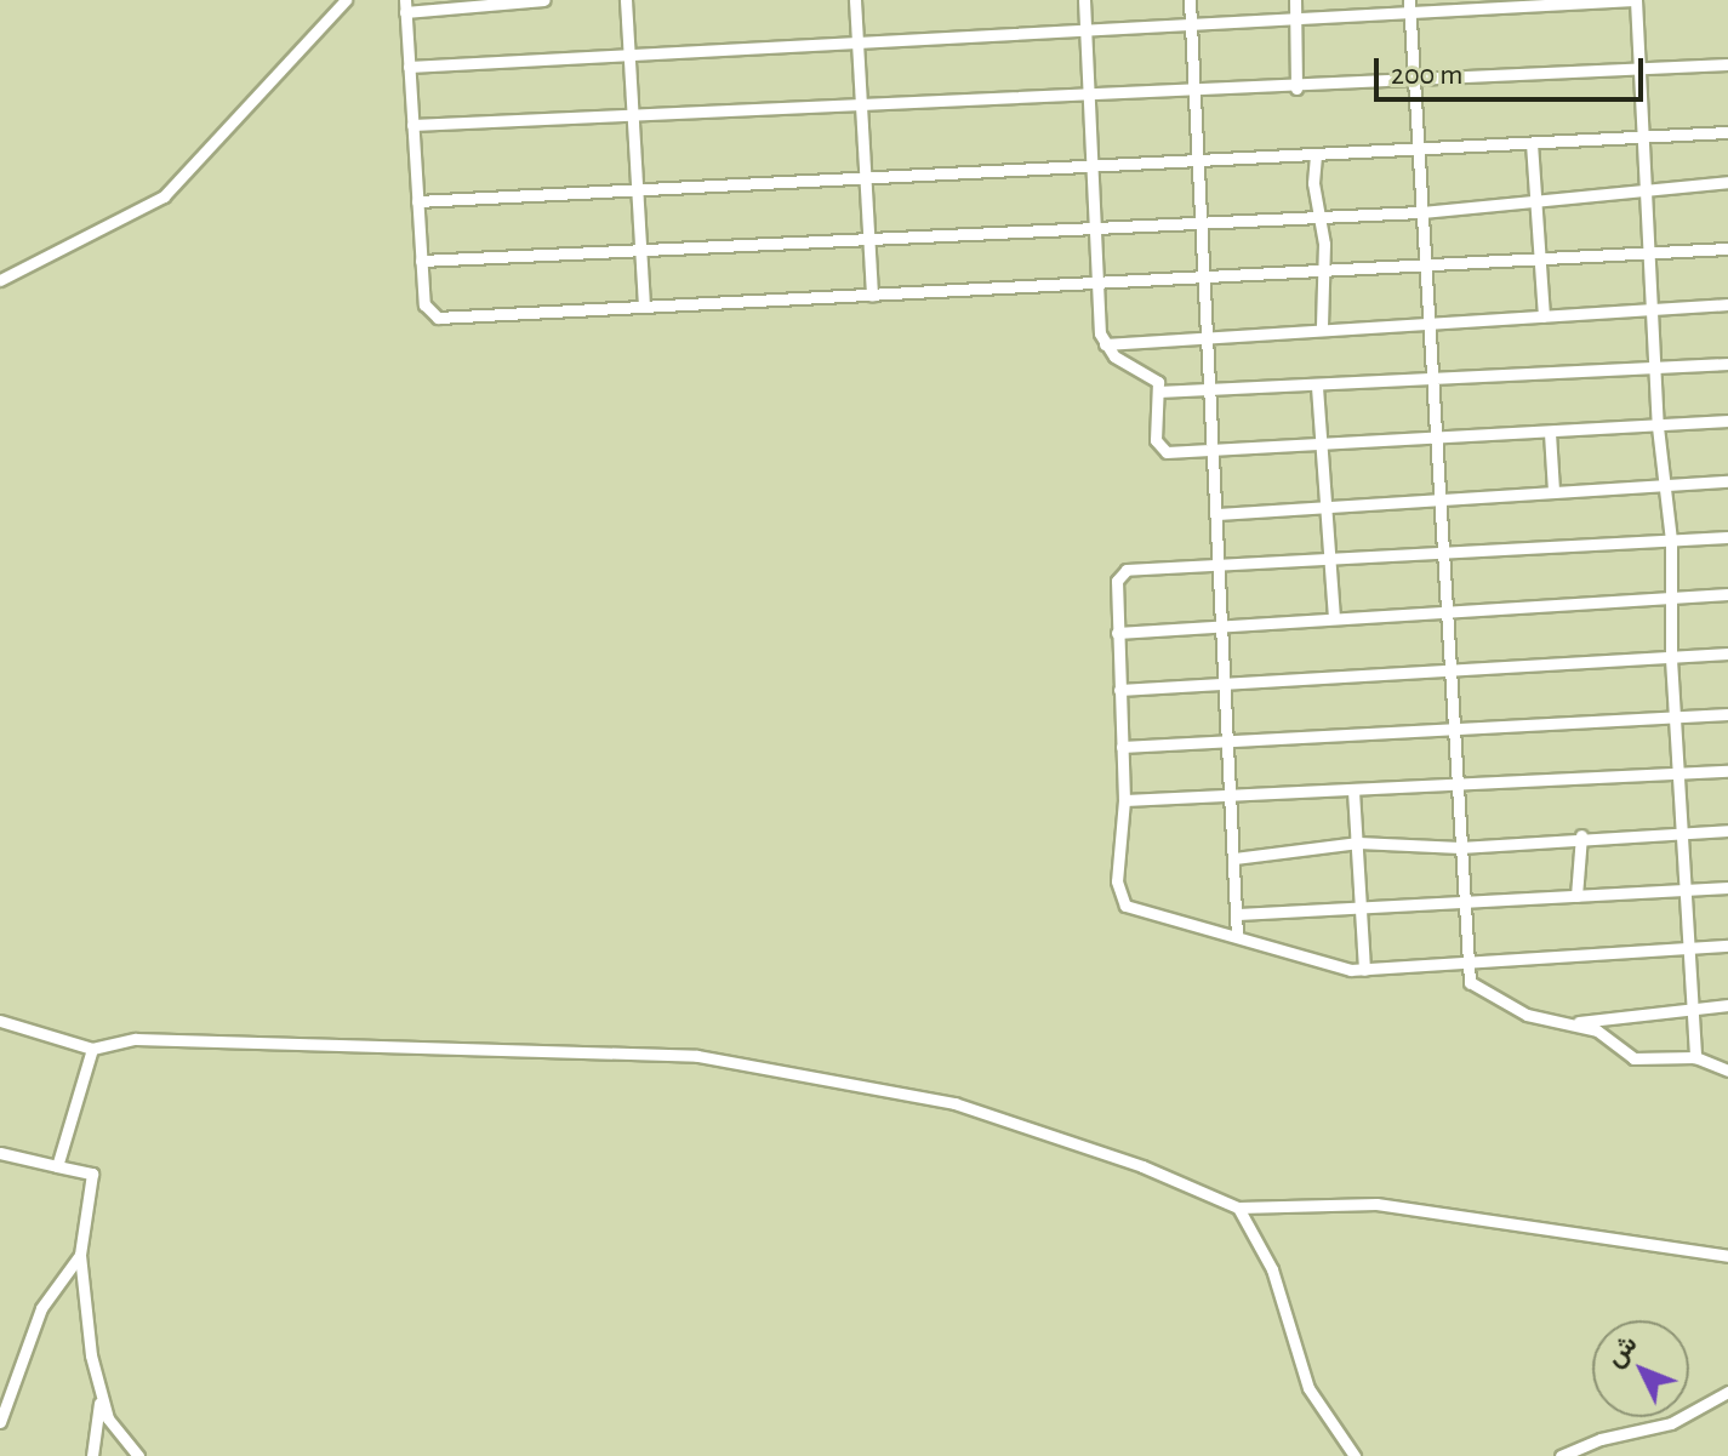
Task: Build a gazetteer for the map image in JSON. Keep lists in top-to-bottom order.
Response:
{
  "scale_bar": "200 m",
  "north": "top left"
}
